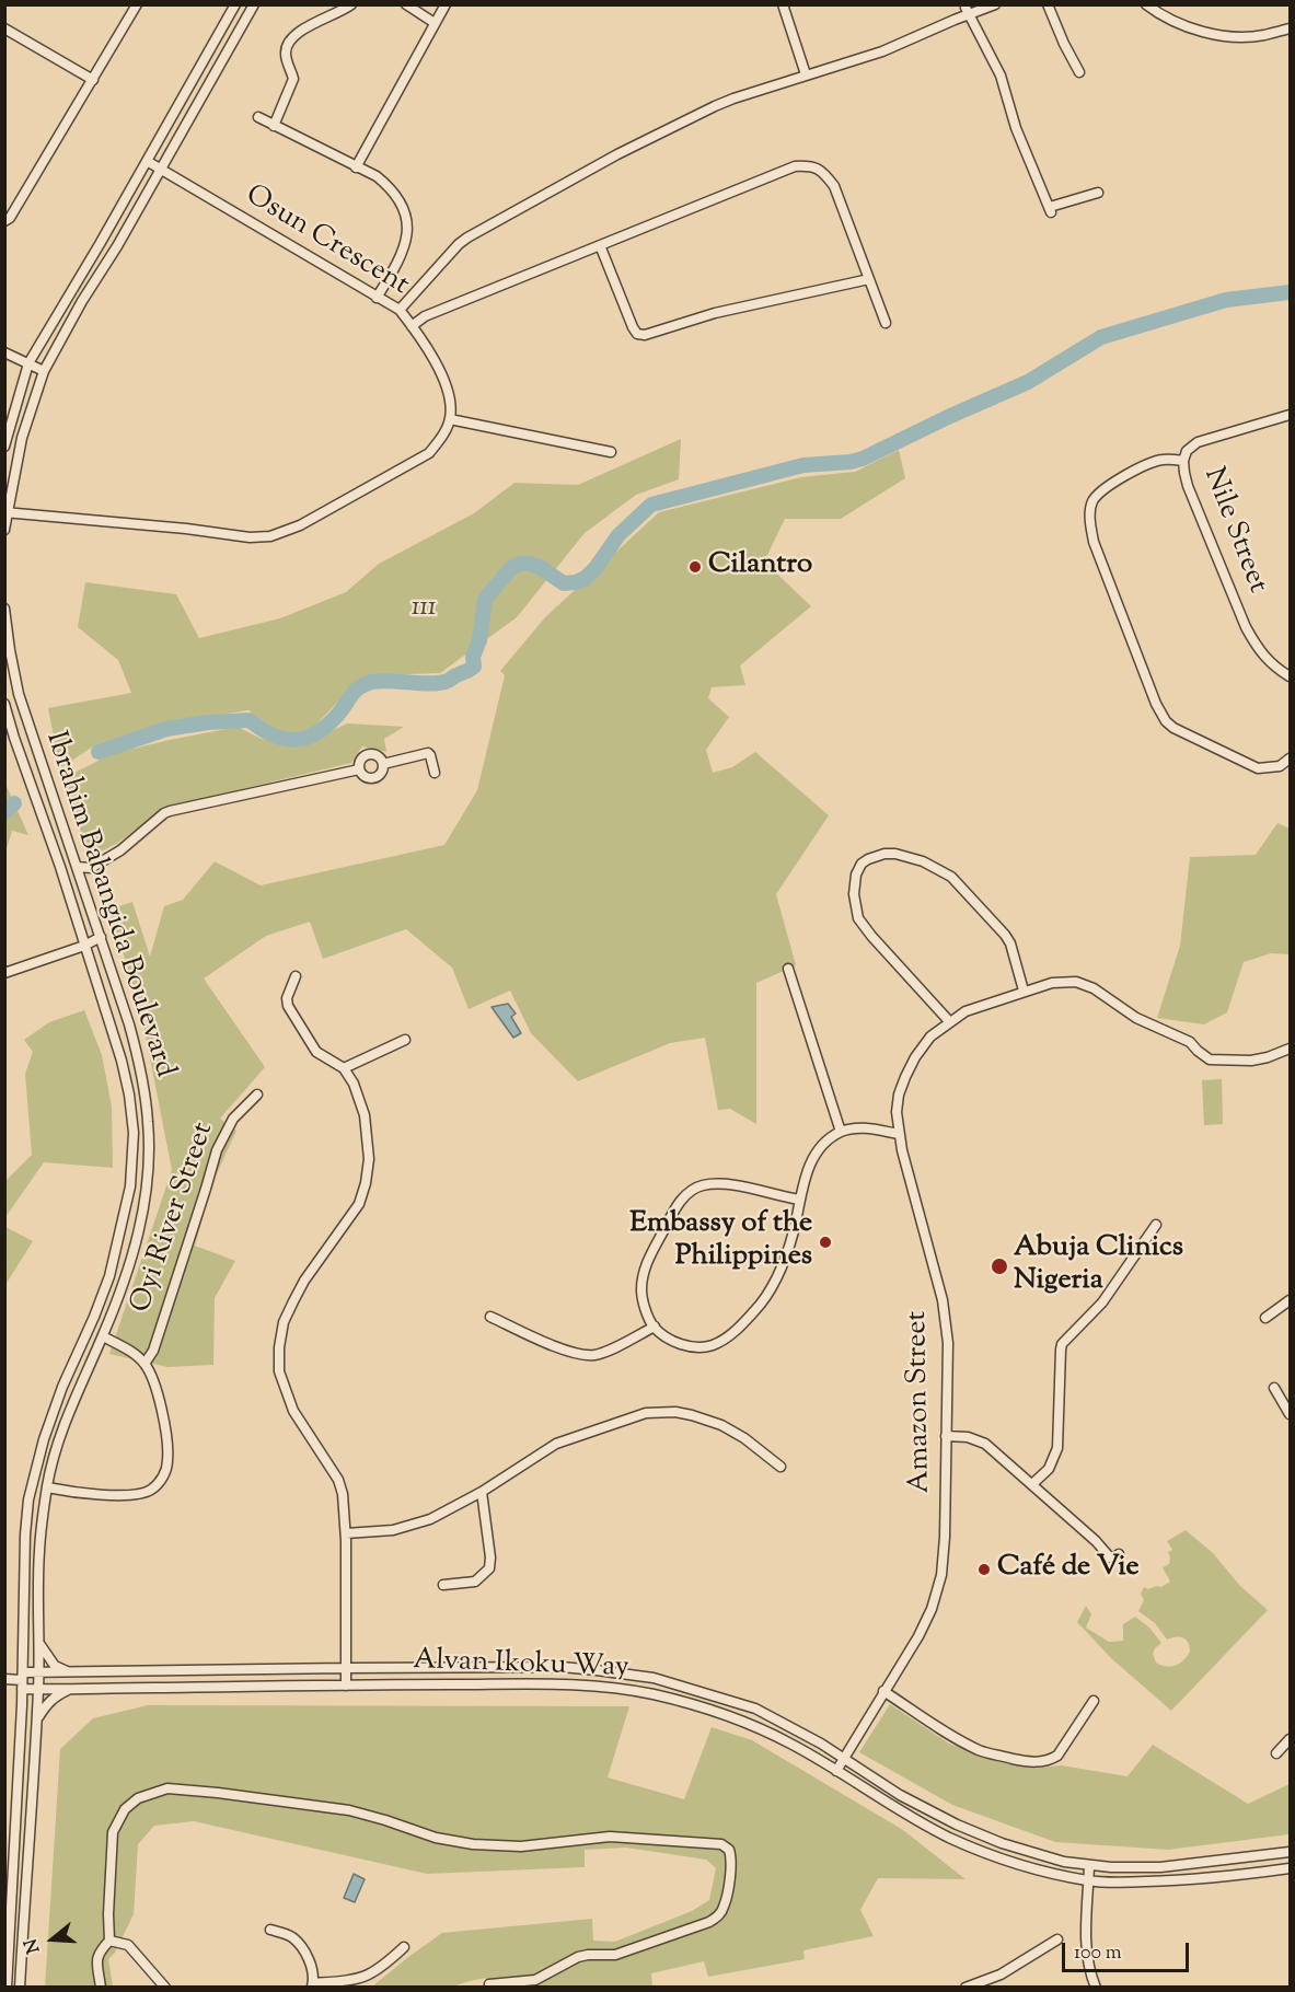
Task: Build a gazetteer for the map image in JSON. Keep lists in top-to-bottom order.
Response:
{
  "streets": {
    "street": [
      "Osun Crescent",
      "Nile Street",
      "Ibrahim Babangida Boulevard",
      "Oyi River Street",
      "Amazon Street",
      "Alvan Ikoku Way"
    ]
  },
  "crossings": [
    ["Ibrahim Babangida Boulevard", "Alvan Ikoku Way"],
    ["Amazon Street", "Alvan Ikoku Way"]
  ],
  "parks": ["111"],
  "places": [
    "Cilantro",
    "Embassy of the Philippines",
    "Abuja Clinics Nigeria",
    "Café de Vie"
  ],
  "scale_bar": "100 m",
  "north": "left"
}
